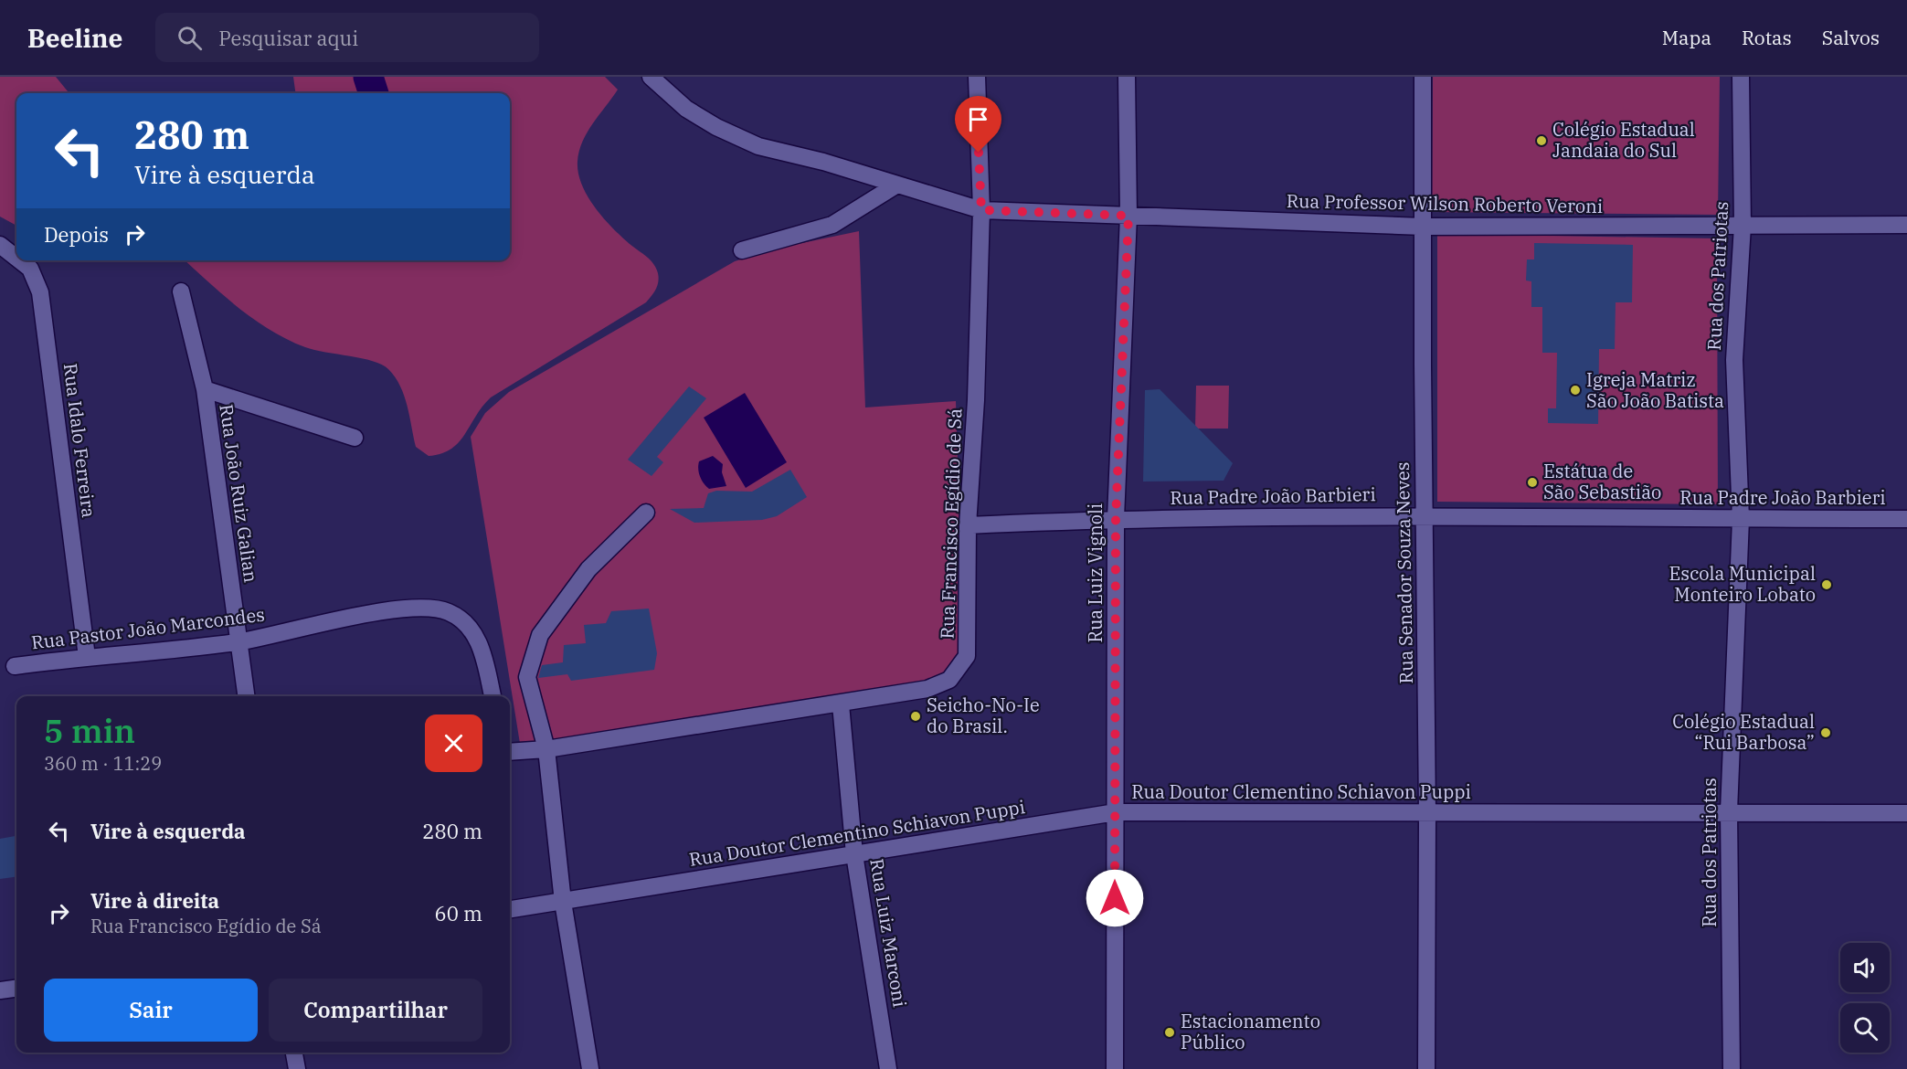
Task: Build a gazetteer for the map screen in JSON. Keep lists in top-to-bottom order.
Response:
{
  "streets": {
    "street": [
      "Rua Professor Wilson Roberto Veroni",
      "Rua dos Patriotas",
      "Rua Idalo Ferreira",
      "Rua João Ruiz Galian",
      "Rua Padre João Barbieri",
      "Rua Francisco Egídio de Sá",
      "Rua Luiz Vignoli",
      "Rua Senador Souza Neves",
      "Rua Pastor João Marcondes",
      "Rua Doutor Clementino Schiavon Puppi",
      "Rua Luiz Marconi"
    ]
  },
  "crossings": [
    ["Rua Professor Wilson Roberto Veroni", "Rua dos Patriotas"],
    ["Rua Professor Wilson Roberto Veroni", "Rua Francisco Egídio de Sá"],
    ["Rua Professor Wilson Roberto Veroni", "Rua Luiz Vignoli"],
    ["Rua Professor Wilson Roberto Veroni", "Rua Senador Souza Neves"],
    ["Rua dos Patriotas", "Rua Padre João Barbieri"],
    ["Rua dos Patriotas", "Rua Doutor Clementino Schiavon Puppi"],
    ["Rua Idalo Ferreira", "Rua Pastor João Marcondes"],
    ["Rua João Ruiz Galian", "Rua Pastor João Marcondes"],
    ["Rua Padre João Barbieri", "Rua Francisco Egídio de Sá"],
    ["Rua Padre João Barbieri", "Rua Luiz Vignoli"],
    ["Rua Padre João Barbieri", "Rua Senador Souza Neves"],
    ["Rua Francisco Egídio de Sá", "Rua Luiz Marconi"],
    ["Rua Luiz Vignoli", "Rua Doutor Clementino Schiavon Puppi"],
    ["Rua Senador Souza Neves", "Rua Doutor Clementino Schiavon Puppi"],
    ["Rua Doutor Clementino Schiavon Puppi", "Rua Luiz Marconi"]
  ],
  "places": [
    "Colégio Estadual Jandaia do Sul",
    "Igreja Matriz São João Batista",
    "Estátua de São Sebastião",
    "Escola Municipal Monteiro Lobato",
    "Seicho-No-Ie do Brasil.",
    "Colégio Estadual “Rui Barbosa”",
    "Estacionamento Público"
  ],
  "page": {
    "header": "Beeline",
    "search": "Pesquisar aqui",
    "nav": ["Mapa", "Rotas", "Salvos"],
    "turn": ["280 m", "Vire à esquerda"],
    "then": "Depois",
    "heading": ["5 min", "360 m · 11:29"],
    "list": [
      {
        "name": "Vire à esquerda",
        "value": "280 m"
      },
      {
        "name": "Vire à direita",
        "note": "Rua Francisco Egídio de Sá",
        "value": "60 m"
      }
    ],
    "buttons": ["Sair", "Compartilhar"]
  }
}
